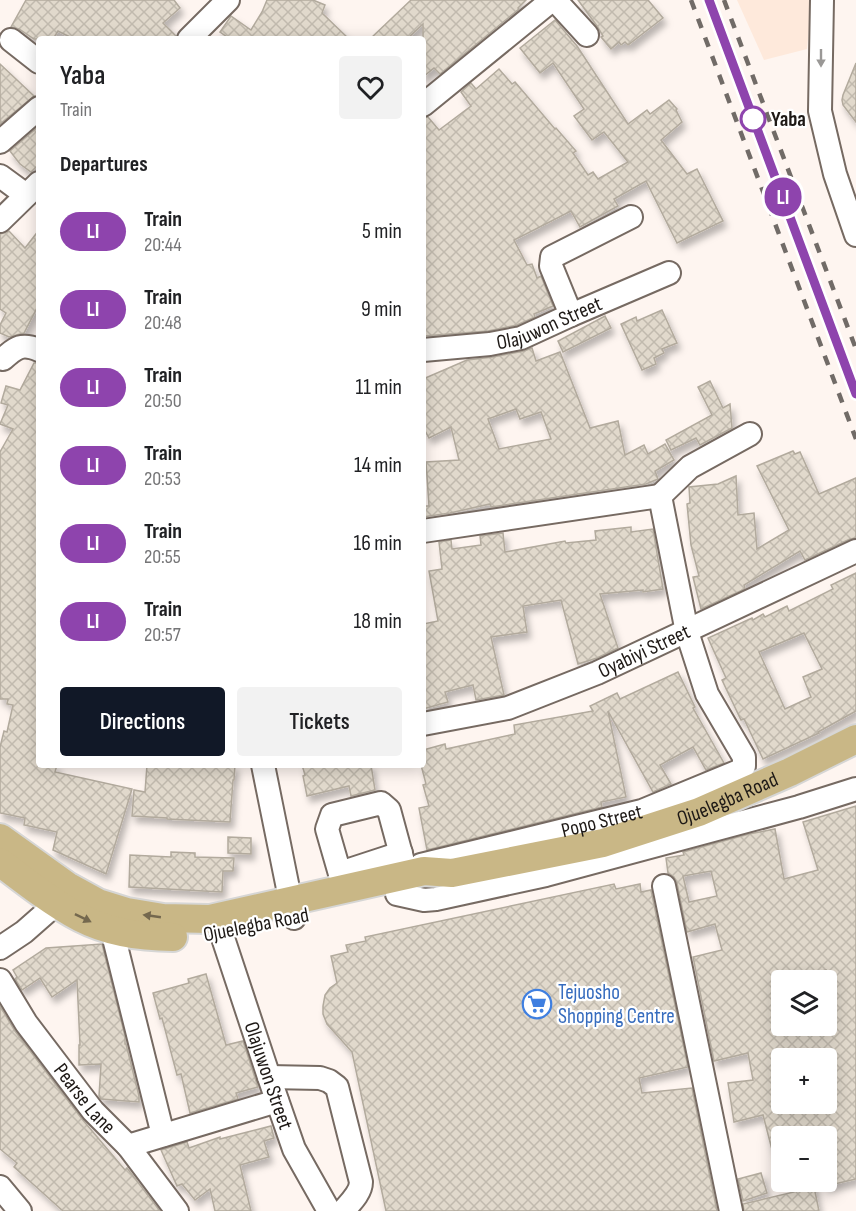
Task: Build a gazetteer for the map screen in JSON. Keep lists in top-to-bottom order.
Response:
{
  "streets": {
    "main road": ["Ojuelegba Road"],
    "street": [
      "Olajuwon Street",
      "Oyabiyi Street",
      "Popo Street",
      "Pearse Lane"
    ]
  },
  "crossings": [
    ["Olajuwon Street", "Ojuelegba Road"],
    ["Oyabiyi Street", "Popo Street"],
    ["Ojuelegba Road", "Popo Street"]
  ],
  "places": {
    "other": ["Yaba"],
    "supermarket": ["Tejuosho Shopping Centre"]
  },
  "page": {
    "on_map": "LI",
    "heading": [
      ["Yaba", "Train"],
      "Departures"
    ],
    "list": [
      {
        "mark": "LI",
        "name": "Train",
        "note": "20:44",
        "value": "5 min"
      },
      {
        "mark": "LI",
        "name": "Train",
        "note": "20:48",
        "value": "9 min"
      },
      {
        "mark": "LI",
        "name": "Train",
        "note": "20:50",
        "value": "11 min"
      },
      {
        "mark": "LI",
        "name": "Train",
        "note": "20:53",
        "value": "14 min"
      },
      {
        "mark": "LI",
        "name": "Train",
        "note": "20:55",
        "value": "16 min"
      },
      {
        "mark": "LI",
        "name": "Train",
        "note": "20:57",
        "value": "18 min"
      }
    ],
    "buttons": ["Directions", "Tickets"],
    "map_buttons": ["+", "−"]
  }
}
